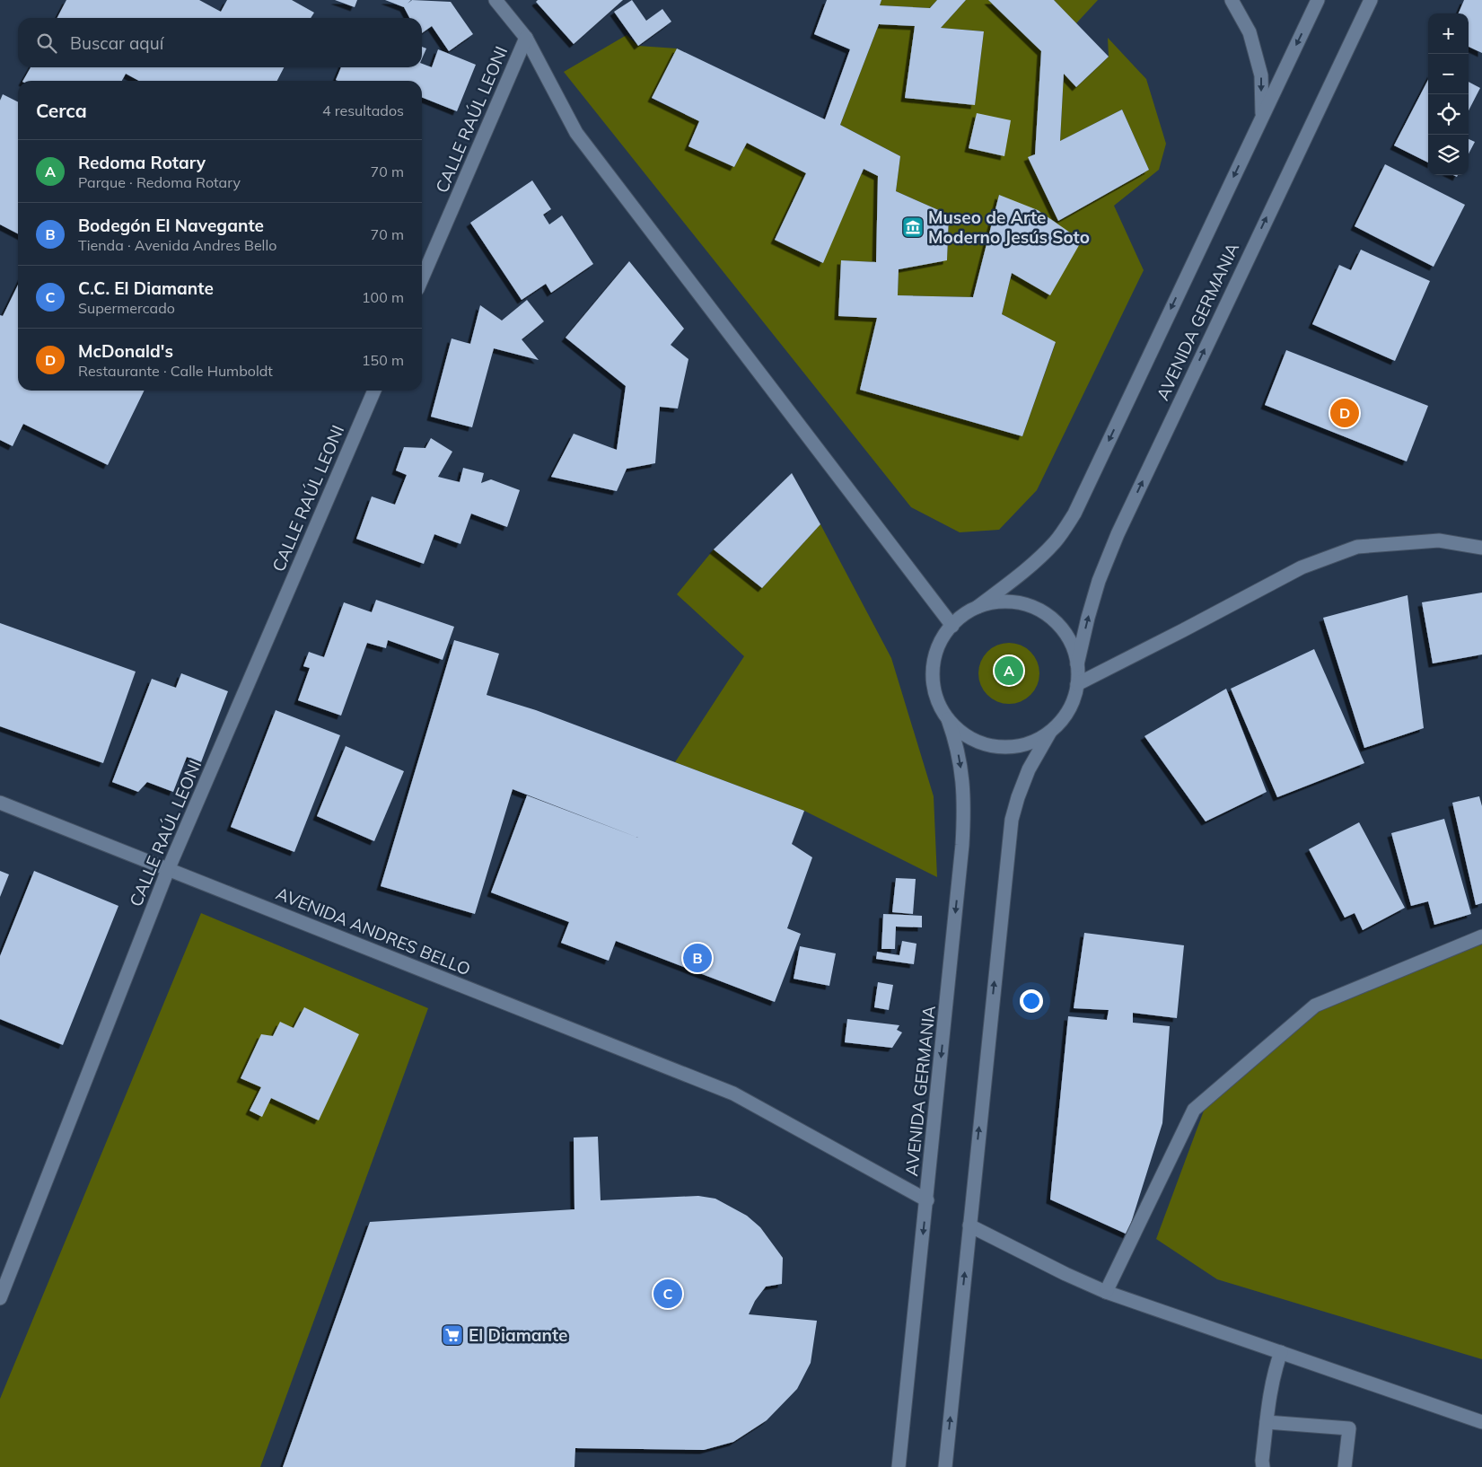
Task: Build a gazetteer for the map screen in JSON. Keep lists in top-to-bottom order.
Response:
{
  "streets": {
    "street": ["CALLE RAÚL LEONI", "AVENIDA GERMANIA", "AVENIDA ANDRES BELLO"]
  },
  "crossings": [
    ["CALLE RAÚL LEONI", "AVENIDA ANDRES BELLO"],
    ["AVENIDA GERMANIA", "AVENIDA ANDRES BELLO"]
  ],
  "places": {
    "museum": ["Museo de Arte Moderno Jesús Soto"],
    "supermarket": ["El Diamante"]
  },
  "page": {
    "map_buttons": ["+", "−"],
    "search": "Buscar aquí",
    "heading": ["Cerca", "4 resultados"],
    "list": [
      {
        "mark": "A",
        "name": "Redoma Rotary",
        "note": "Parque · Redoma Rotary",
        "value": "70 m"
      },
      {
        "mark": "B",
        "name": "Bodegón El Navegante",
        "note": "Tienda · Avenida Andres Bello",
        "value": "70 m"
      },
      {
        "mark": "C",
        "name": "C.C. El Diamante",
        "note": "Supermercado",
        "value": "100 m"
      },
      {
        "mark": "D",
        "name": "McDonald's",
        "note": "Restaurante · Calle Humboldt",
        "value": "150 m"
      }
    ],
    "pins": [
      "D",
      "A",
      "B",
      "C"
    ]
  }
}
